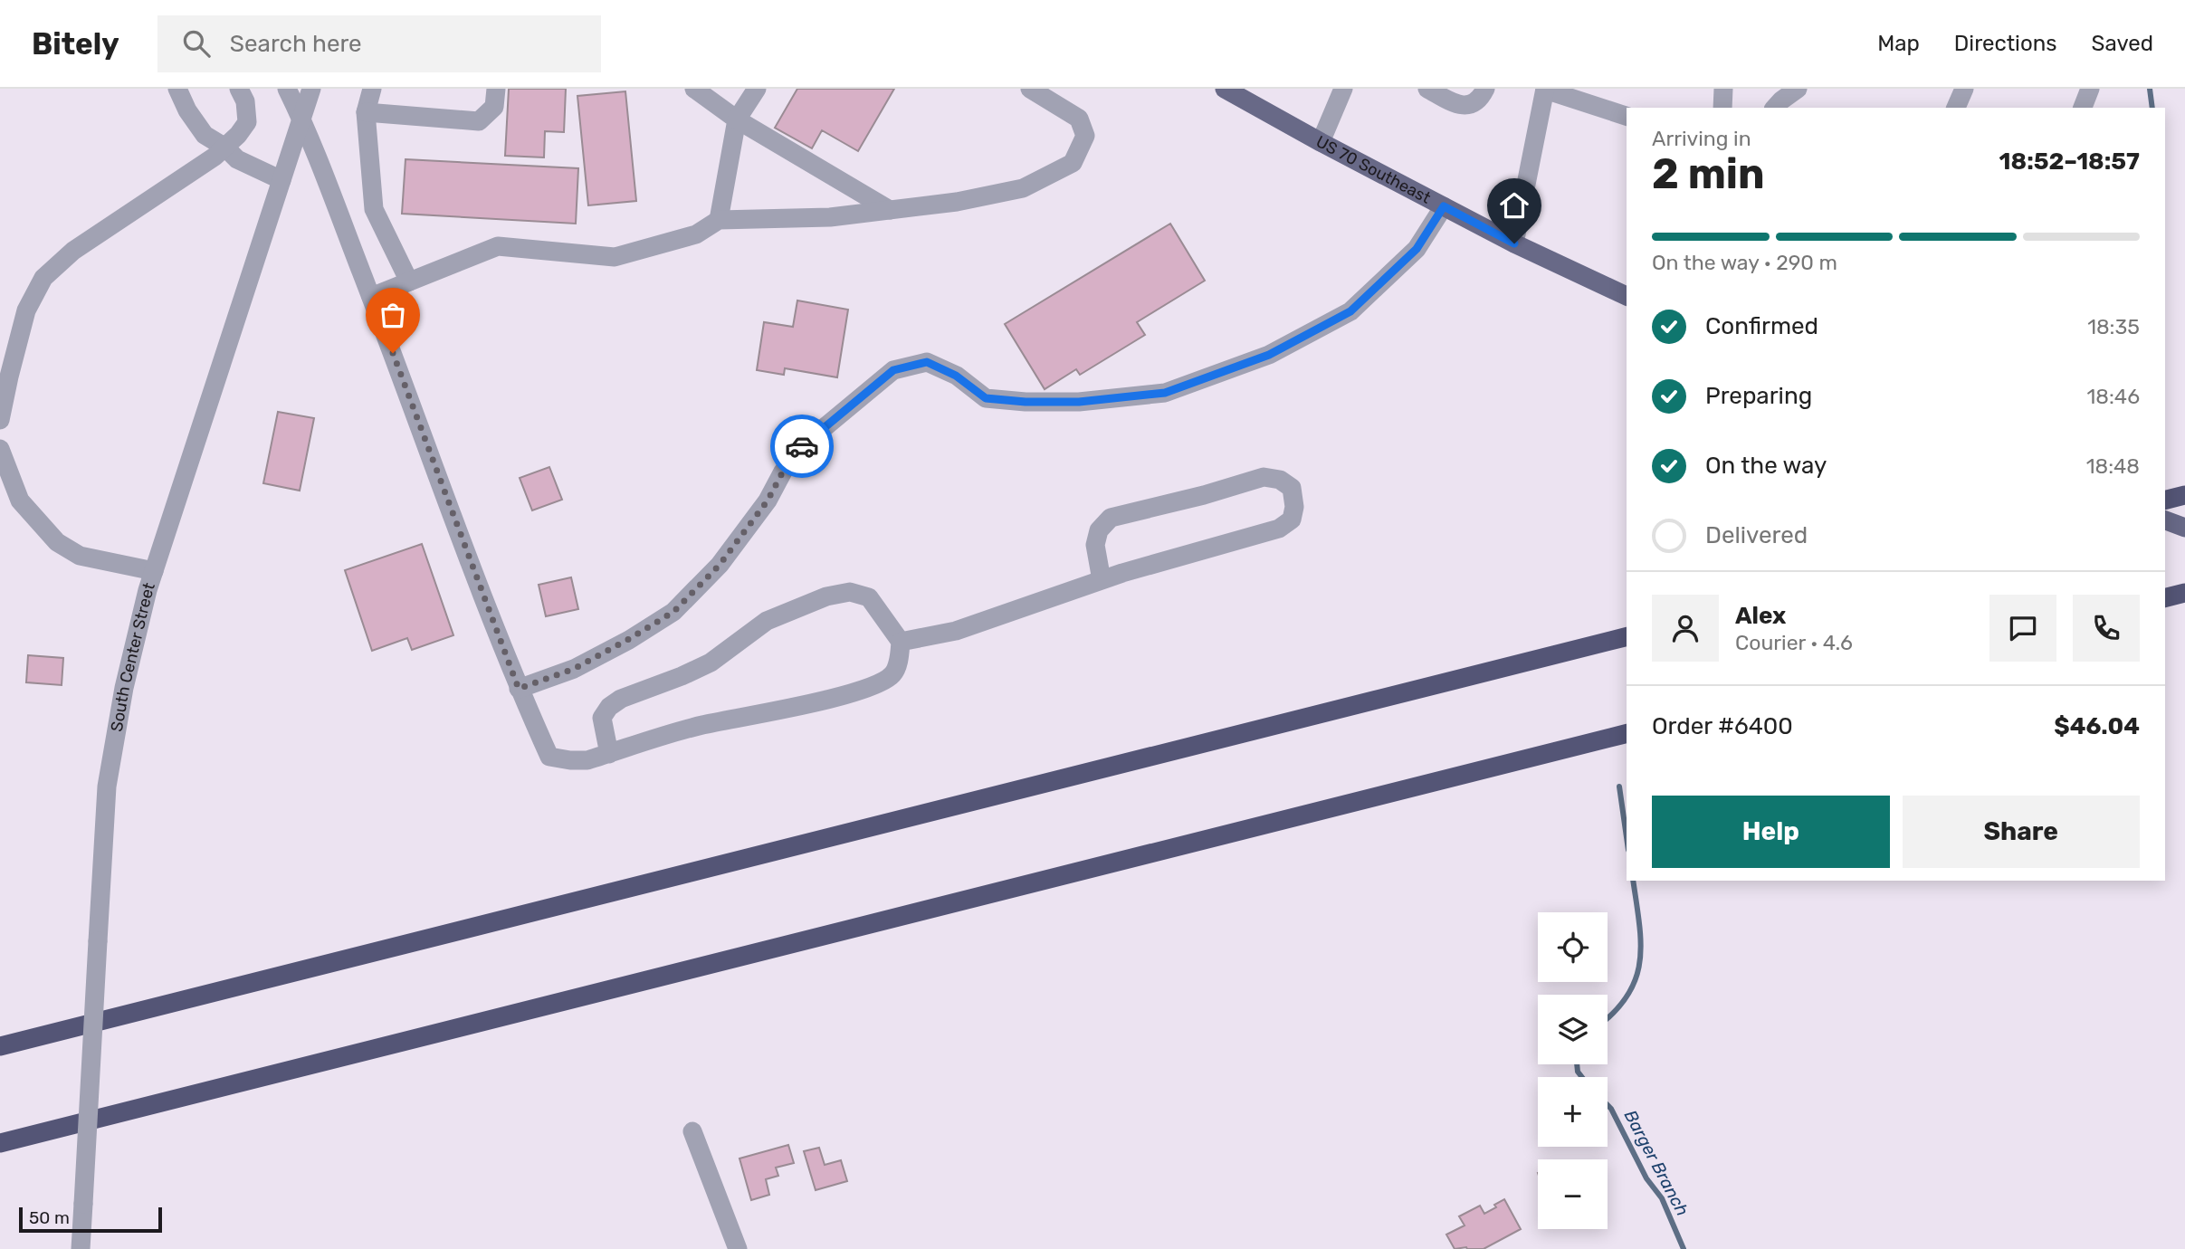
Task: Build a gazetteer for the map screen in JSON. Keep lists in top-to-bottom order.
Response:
{
  "streets": {
    "main road": ["US 70 Southeast"],
    "street": ["South Center Street"]
  },
  "water": ["Barger Branch"],
  "scale_bar": "50 m",
  "page": {
    "header": "Bitely",
    "search": "Search here",
    "nav": ["Map", "Directions", "Saved"],
    "heading": ["2 min", "Arriving in", "18:52–18:57"],
    "panel": [
      "Alex",
      "Courier · 4.6",
      "Order #6400",
      "$46.04"
    ],
    "bar": "On the way · 290 m",
    "list": [
      ["Confirmed", "18:35"],
      ["Preparing", "18:46"],
      ["On the way", "18:48"],
      "Delivered"
    ],
    "buttons": ["Help", "Share"],
    "map_buttons": ["+", "−"],
    "scale": "50 m"
  }
}
